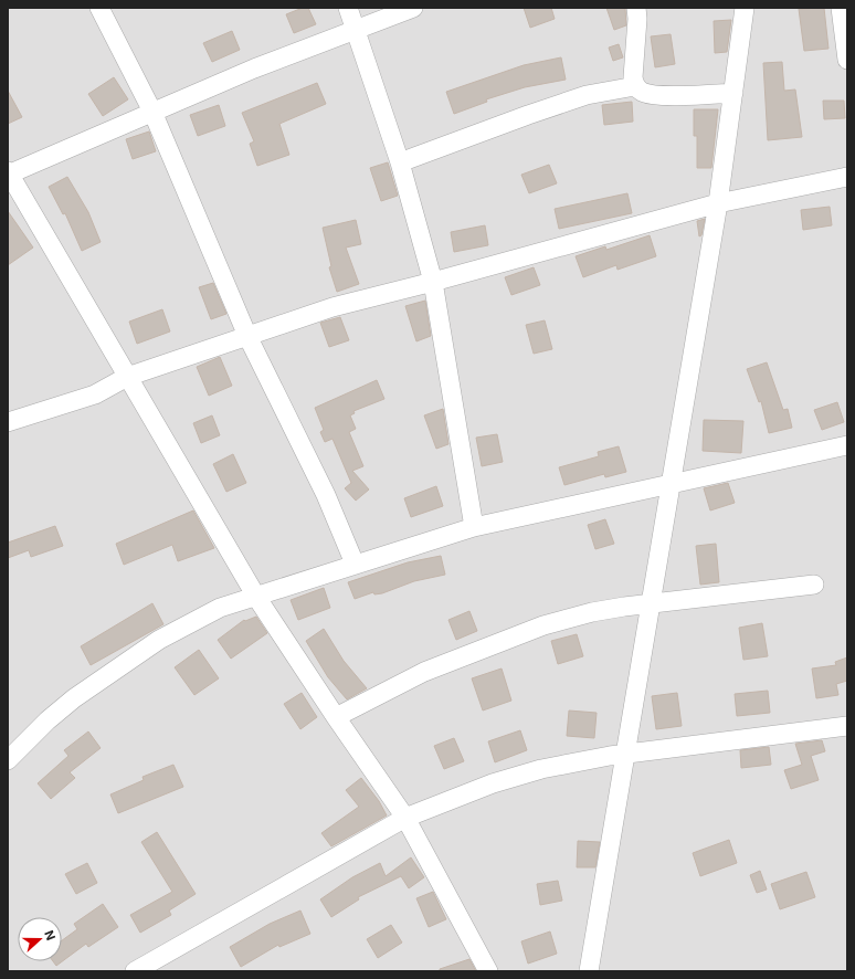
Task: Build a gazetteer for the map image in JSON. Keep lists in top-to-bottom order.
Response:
{
  "north": "right"
}
